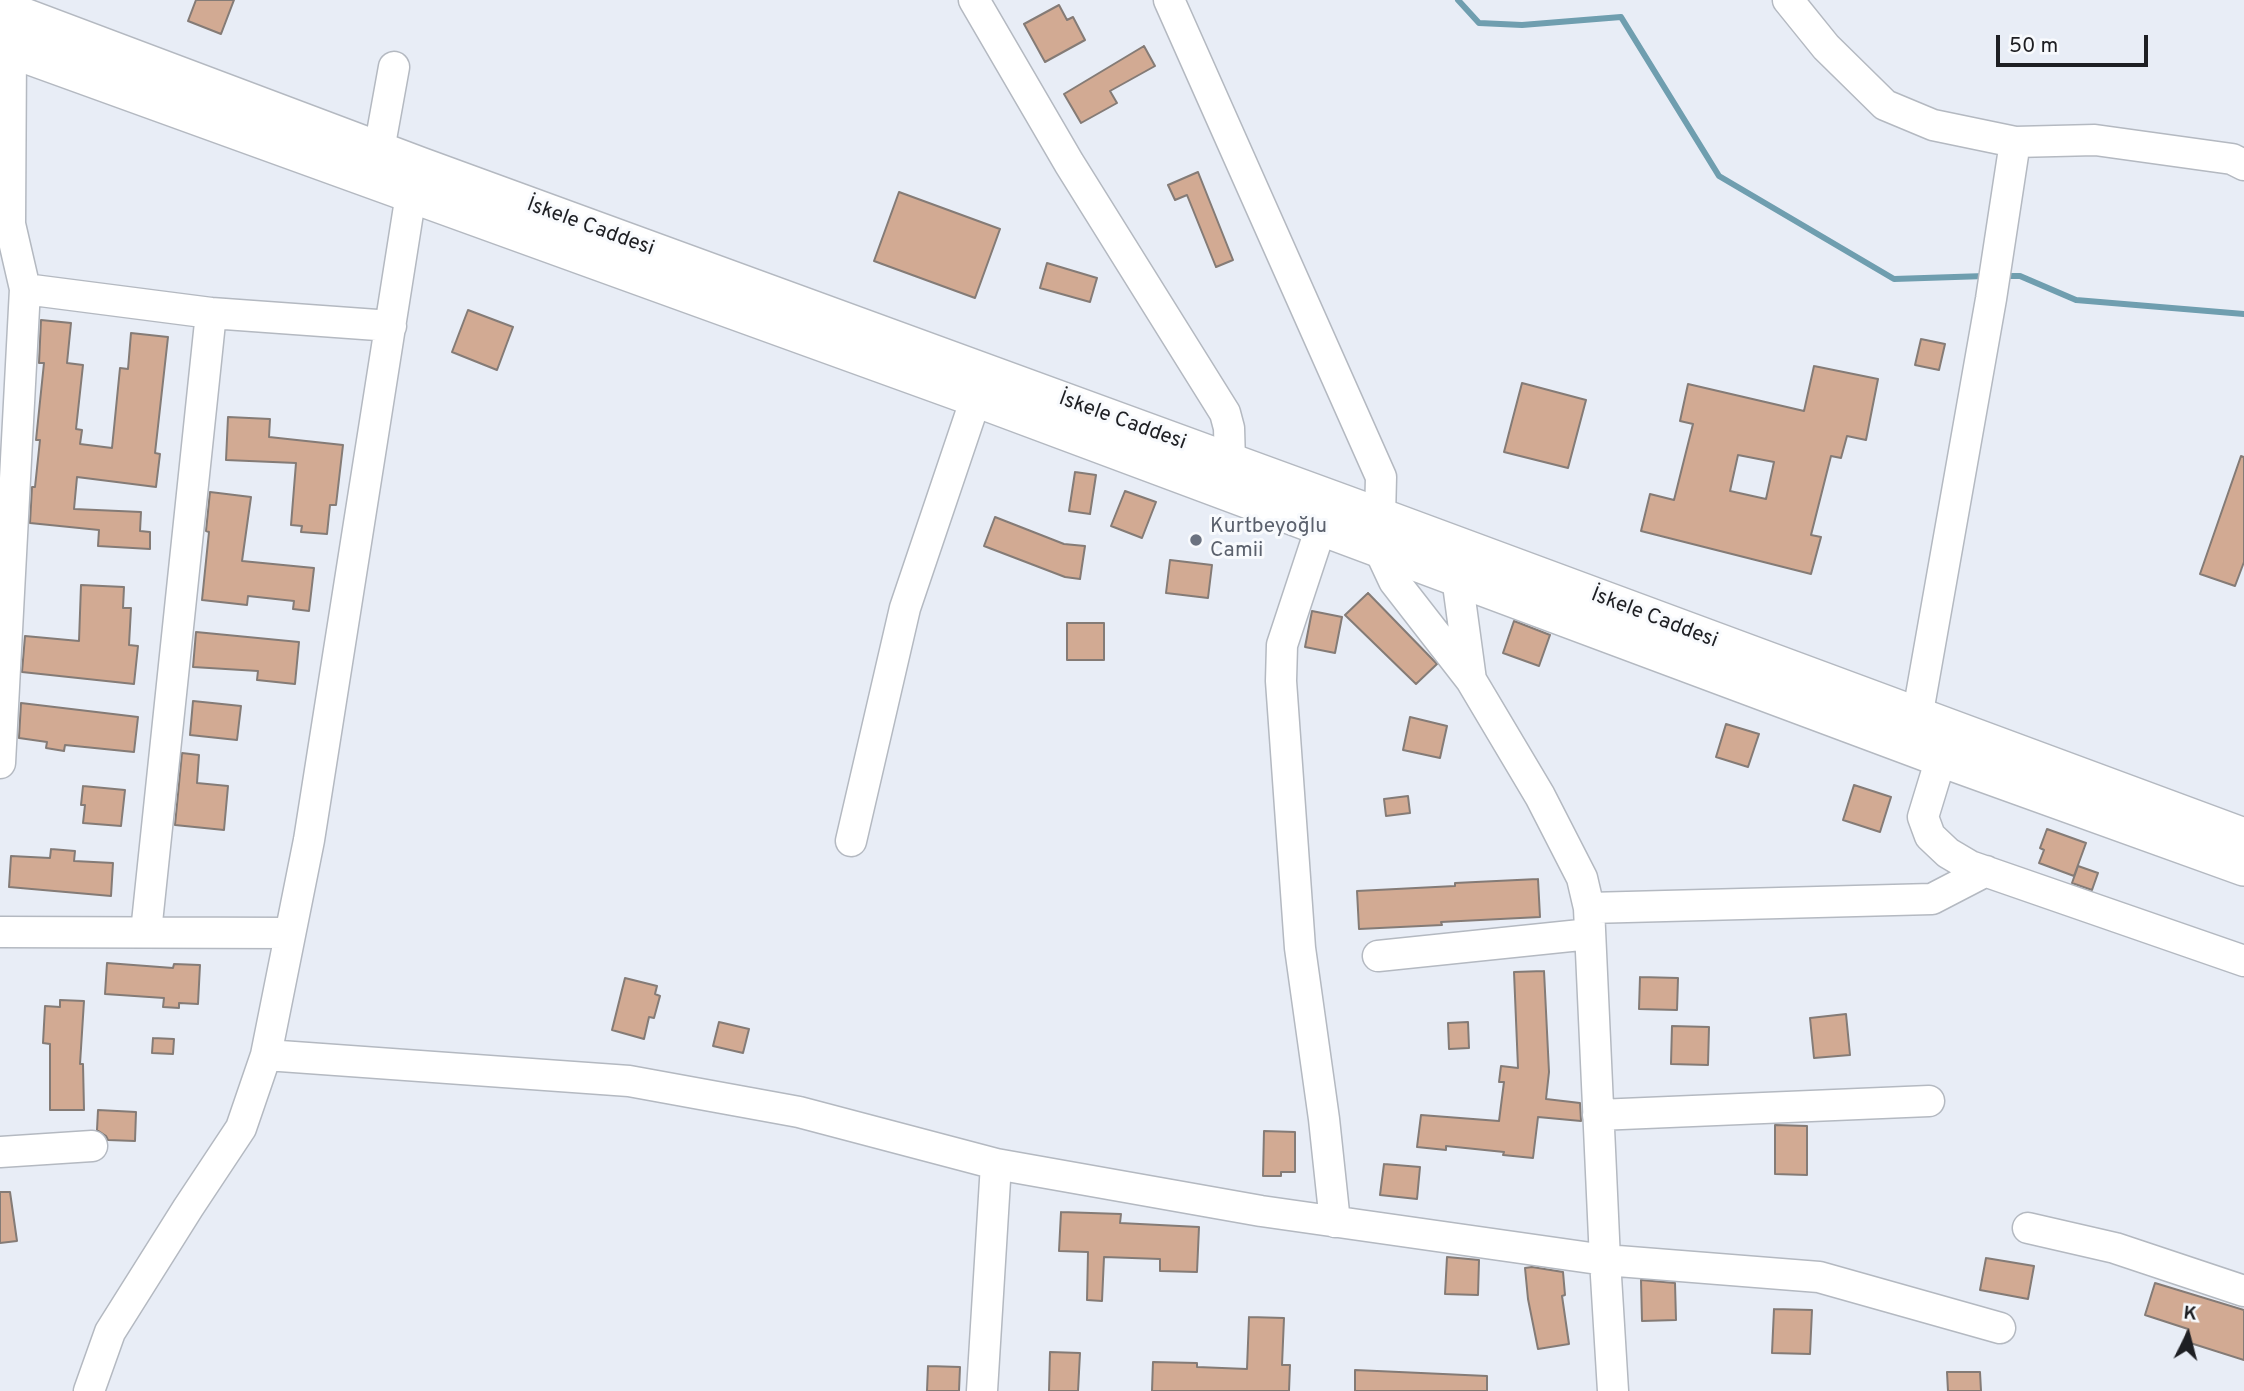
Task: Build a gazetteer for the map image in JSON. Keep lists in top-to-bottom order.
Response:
{
  "streets": {
    "main road": ["İskele Caddesi"]
  },
  "places": ["Kurtbeyoğlu Camii"],
  "scale_bar": "50 m",
  "north": "top"
}
